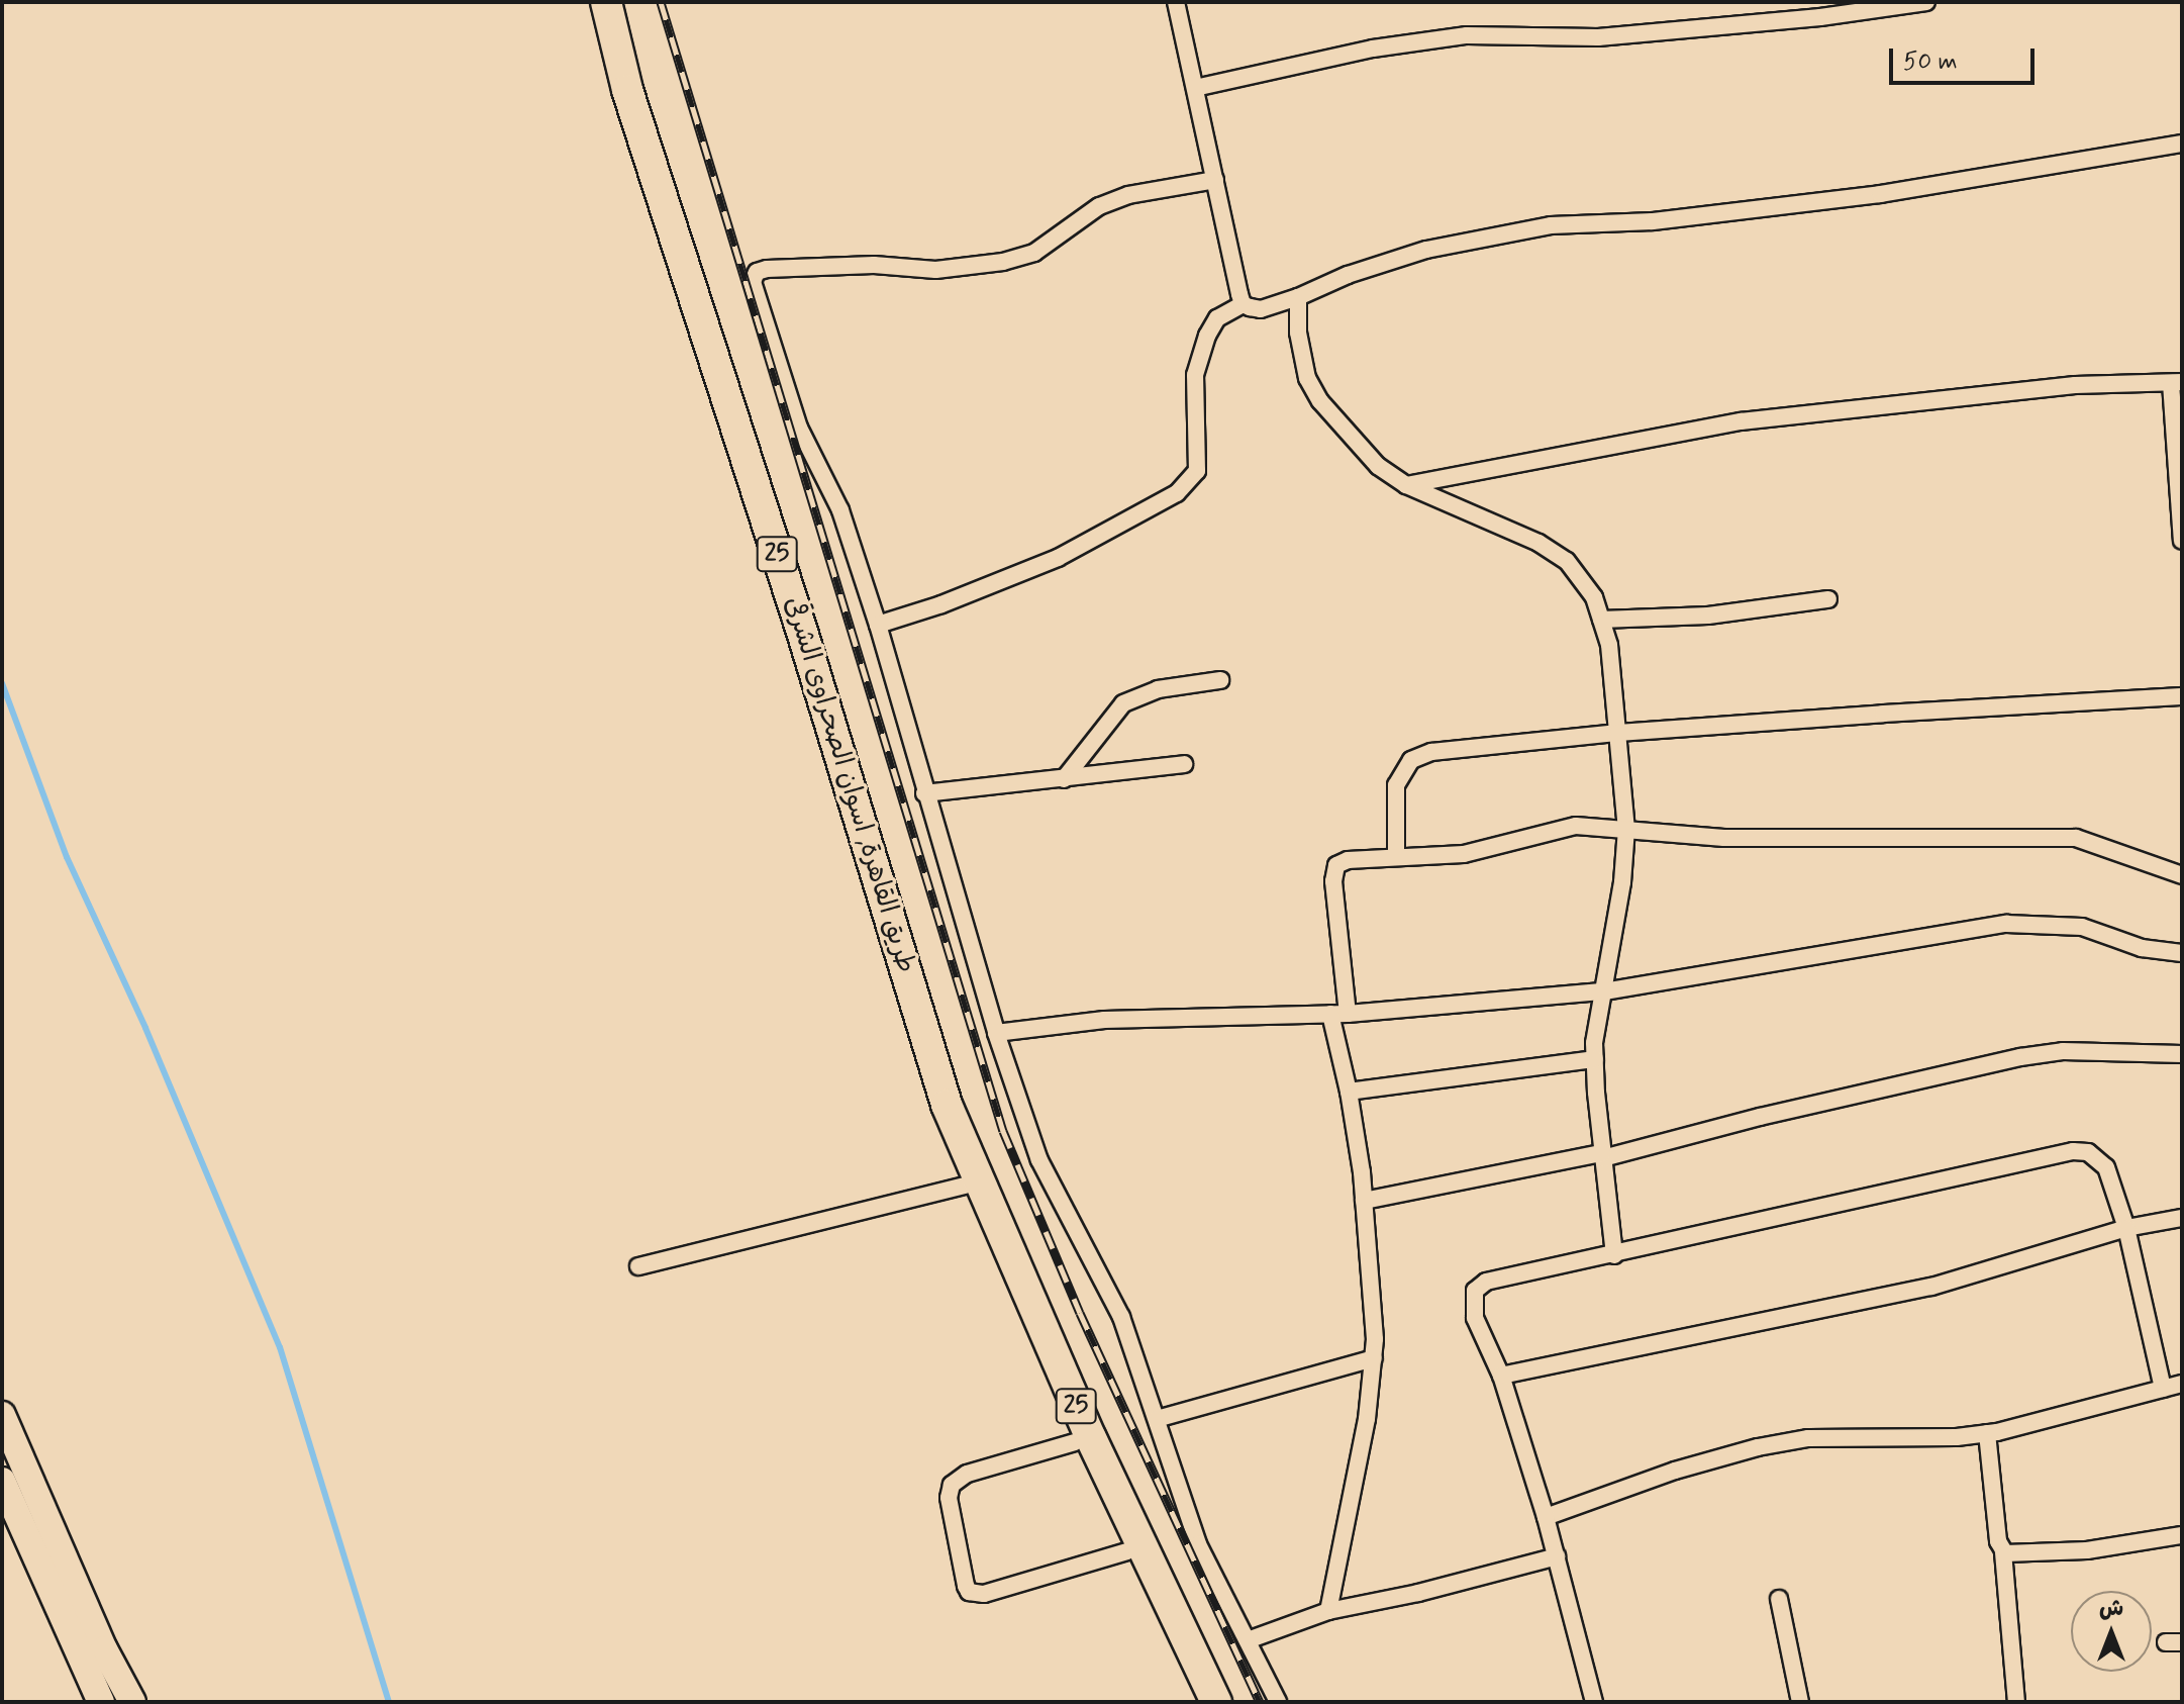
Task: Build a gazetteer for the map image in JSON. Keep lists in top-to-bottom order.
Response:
{
  "streets": {
    "highway": ["25", "طريق القاهرة, اسوان الصحراوى الشرقى"]
  },
  "scale_bar": "50 m",
  "north": "top"
}
